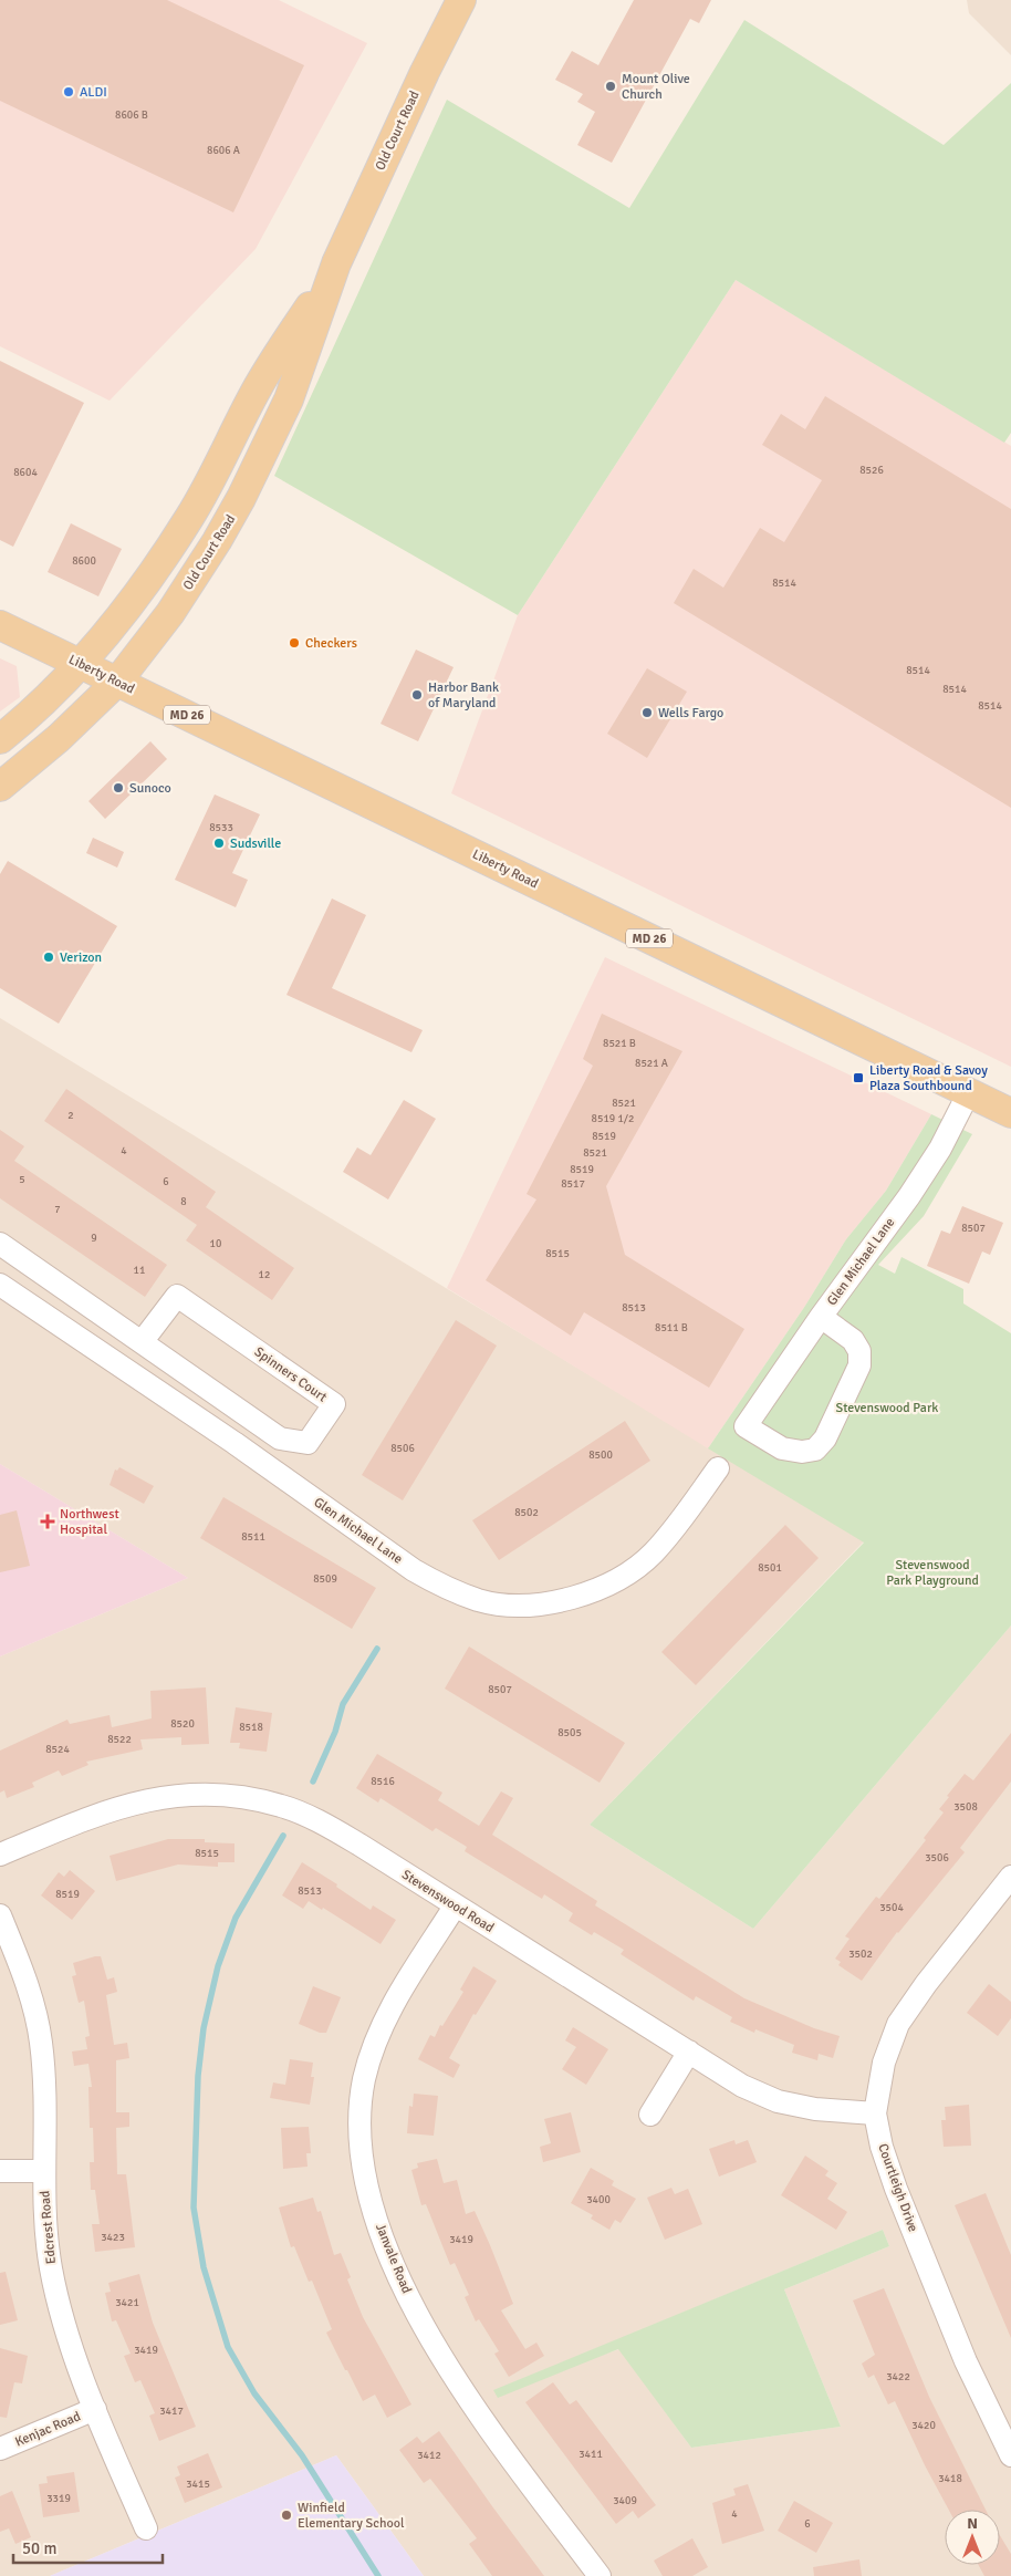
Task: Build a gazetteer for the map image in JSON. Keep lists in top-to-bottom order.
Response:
{
  "streets": {
    "main road": ["Old Court Road", "Liberty Road", "MD 26"],
    "street": [
      "Glen Michael Lane",
      "Spinners Court",
      "Stevenswood Road",
      "Courtleigh Drive",
      "Edcrest Road",
      "Janvale Road",
      "Kenjac Road"
    ]
  },
  "crossings": [
    ["Old Court Road", "Liberty Road"],
    ["Liberty Road", "Glen Michael Lane"],
    ["Stevenswood Road", "Courtleigh Drive"],
    ["Stevenswood Road", "Janvale Road"],
    ["Edcrest Road", "Kenjac Road"]
  ],
  "parks": ["Stevenswood Park", "Stevenswood Park Playground"],
  "places": {
    "other": [
      "Mount Olive Church",
      "ALDI",
      "Checkers",
      "Harbor Bank of Maryland",
      "Wells Fargo",
      "Sunoco",
      "Sudsville",
      "Verizon",
      "Winfield Elementary School"
    ],
    "transit": ["Liberty Road & Savoy Plaza Southbound"],
    "health": ["Northwest Hospital"]
  },
  "house_numbers": [
    "8606 B",
    "8606 A",
    "8526",
    "8604",
    "8600",
    "8514",
    "8514",
    "8514",
    "8514",
    "8533",
    "8521 B",
    "8521 A",
    "8521",
    "2",
    "8519 1/2",
    "8519",
    "4",
    "8521",
    "8519",
    "5",
    "6",
    "8517",
    "8",
    "7",
    "8507",
    "9",
    "10",
    "8515",
    "11",
    "12",
    "8513",
    "8511 B",
    "8506",
    "8500",
    "8502",
    "8511",
    "8501",
    "8509",
    "8507",
    "8520",
    "8518",
    "8505",
    "8522",
    "8524",
    "8516",
    "3508",
    "8515",
    "3506",
    "8513",
    "8519",
    "3504",
    "3502",
    "3400",
    "3423",
    "3419",
    "3421",
    "3419",
    "3422",
    "3417",
    "3420",
    "3411",
    "3412",
    "3418",
    "3415",
    "3319",
    "3409",
    "4",
    "6"
  ],
  "scale_bar": "50 m",
  "north": "top"
}
